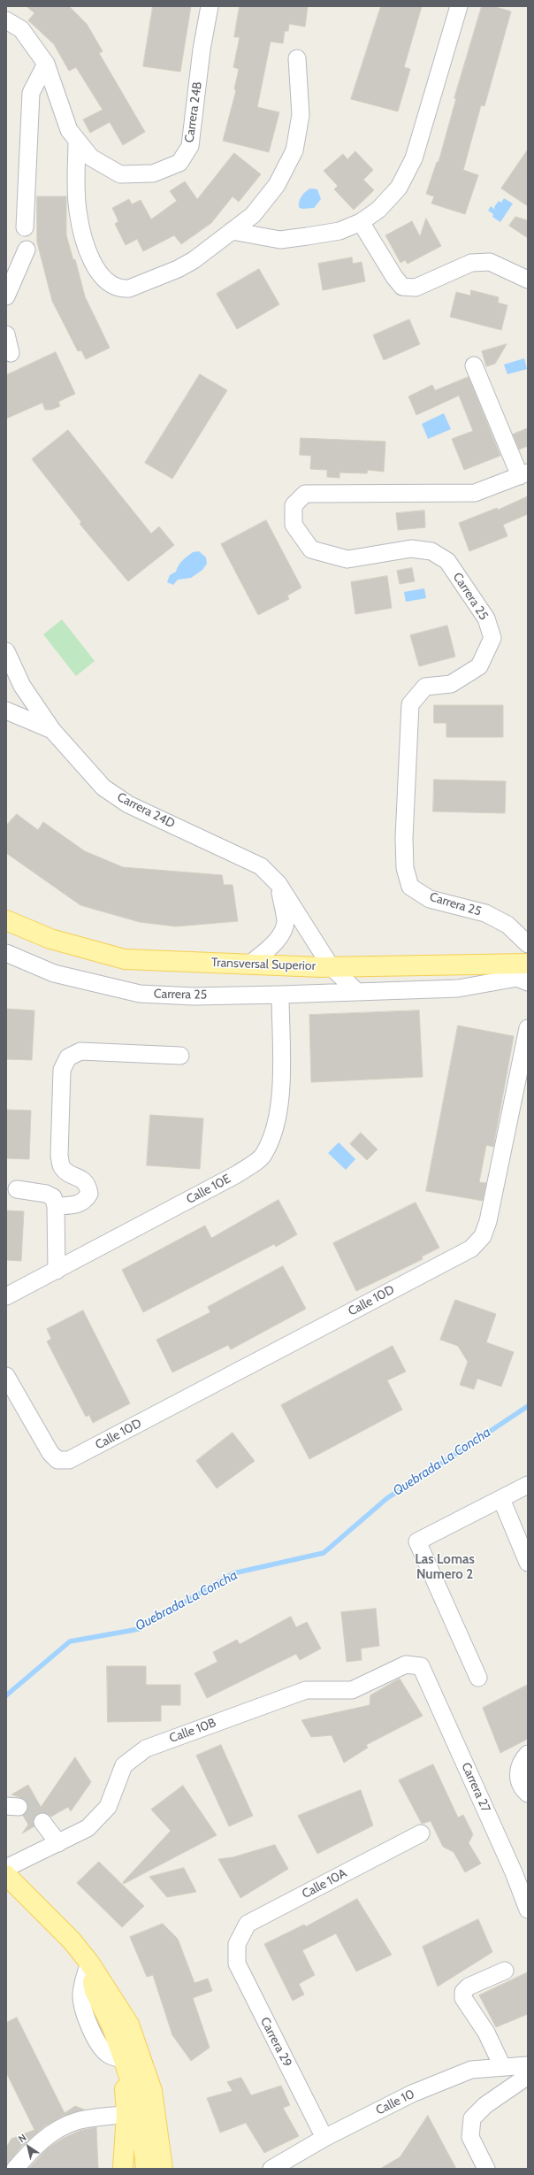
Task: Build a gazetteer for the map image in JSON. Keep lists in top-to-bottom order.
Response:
{
  "streets": {
    "main road": ["Transversal Superior"],
    "street": [
      "Carrera 24B",
      "Carrera 25",
      "Carrera 24D",
      "Calle 10E",
      "Calle 10D",
      "Calle 10B",
      "Carrera 27",
      "Calle 10A",
      "Carrera 29",
      "Calle 10"
    ]
  },
  "crossings": [
    ["Carrera 25", "Carrera 24D"],
    ["Carrera 25", "Calle 10E"],
    ["Carrera 24D", "Transversal Superior"],
    ["Calle 10B", "Carrera 27"],
    ["Calle 10A", "Carrera 29"],
    ["Carrera 29", "Calle 10"]
  ],
  "districts": ["Las Lomas Numero 2"],
  "water": ["Quebrada La Concha"],
  "north": "top left"
}
